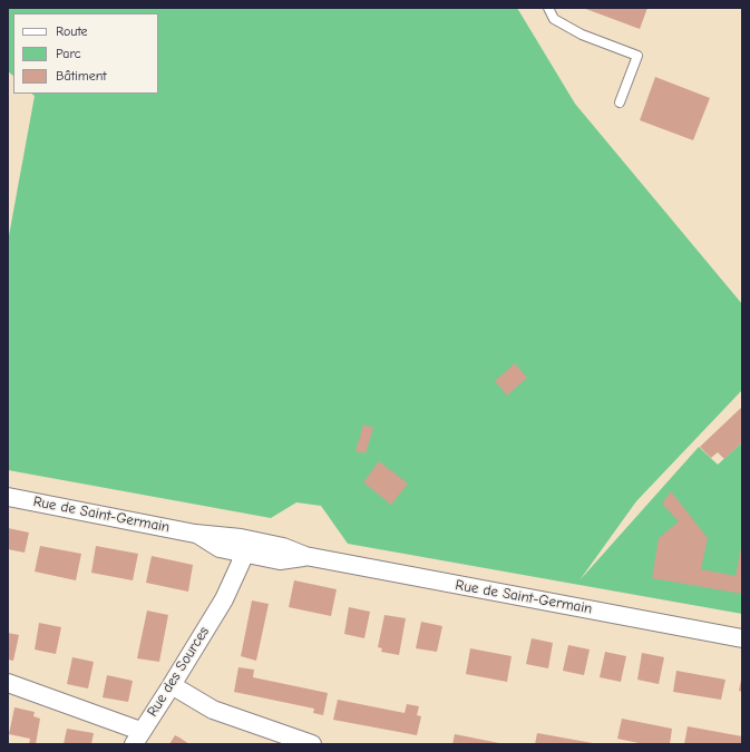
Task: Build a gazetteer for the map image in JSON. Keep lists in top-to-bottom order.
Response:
{
  "streets": {
    "street": ["Rue de Saint-Germain", "Rue des Sources"]
  },
  "crossings": [
    ["Rue de Saint-Germain", "Rue des Sources"]
  ],
  "legend": ["Route", "Parc", "Bâtiment"]
}
